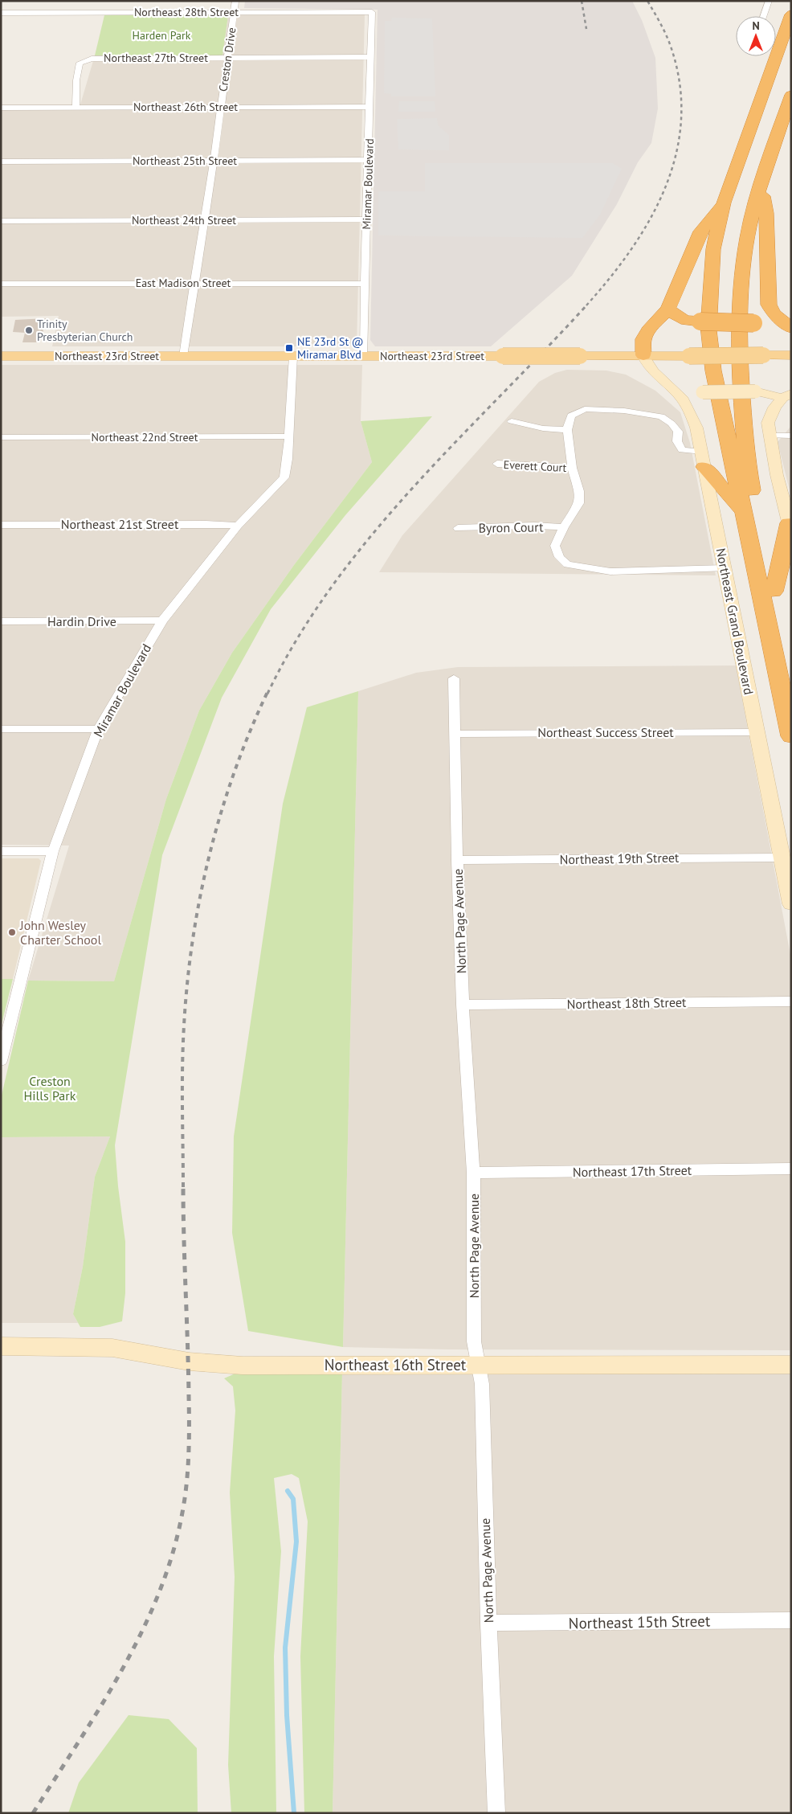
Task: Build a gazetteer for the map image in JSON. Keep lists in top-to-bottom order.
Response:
{
  "streets": {
    "main road": ["Northeast 23rd Street", "Northeast Grand Boulevard", "Northeast 16th Street"],
    "street": [
      "Northeast 28th Street",
      "Northeast 27th Street",
      "Creston Drive",
      "Northeast 26th Street",
      "Northeast 25th Street",
      "Miramar Boulevard",
      "Northeast 24th Street",
      "East Madison Street",
      "Northeast 22nd Street",
      "Everett Court",
      "Northeast 21st Street",
      "Byron Court",
      "Hardin Drive",
      "Northeast Success Street",
      "Northeast 19th Street",
      "North Page Avenue",
      "Northeast 18th Street",
      "Northeast 17th Street",
      "Northeast 15th Street"
    ]
  },
  "crossings": [
    ["Northeast 28th Street", "Creston Drive"],
    ["Northeast 28th Street", "Miramar Boulevard"],
    ["Northeast 27th Street", "Creston Drive"],
    ["Northeast 27th Street", "Northeast 26th Street"],
    ["Northeast 27th Street", "Miramar Boulevard"],
    ["Creston Drive", "Northeast 26th Street"],
    ["Creston Drive", "Northeast 25th Street"],
    ["Creston Drive", "Northeast 24th Street"],
    ["Creston Drive", "East Madison Street"],
    ["Creston Drive", "Northeast 23rd Street"],
    ["Northeast 26th Street", "Miramar Boulevard"],
    ["Northeast 25th Street", "Miramar Boulevard"],
    ["Miramar Boulevard", "Northeast 24th Street"],
    ["Miramar Boulevard", "East Madison Street"],
    ["Miramar Boulevard", "Northeast 23rd Street"],
    ["Miramar Boulevard", "Northeast 22nd Street"],
    ["Miramar Boulevard", "Northeast 21st Street"],
    ["Miramar Boulevard", "Hardin Drive"],
    ["Northeast 23rd Street", "Northeast Grand Boulevard"],
    ["Northeast Grand Boulevard", "Northeast Success Street"],
    ["Northeast Grand Boulevard", "Northeast 19th Street"],
    ["Northeast Success Street", "North Page Avenue"],
    ["Northeast 19th Street", "North Page Avenue"],
    ["North Page Avenue", "Northeast 18th Street"],
    ["North Page Avenue", "Northeast 17th Street"],
    ["North Page Avenue", "Northeast 16th Street"],
    ["North Page Avenue", "Northeast 15th Street"]
  ],
  "parks": ["Harden Park", "Creston Hills Park"],
  "places": {
    "other": ["Trinity Presbyterian Church", "John Wesley Charter School"],
    "transit": ["NE 23rd St @ Miramar Blvd"]
  },
  "north": "top"
}
